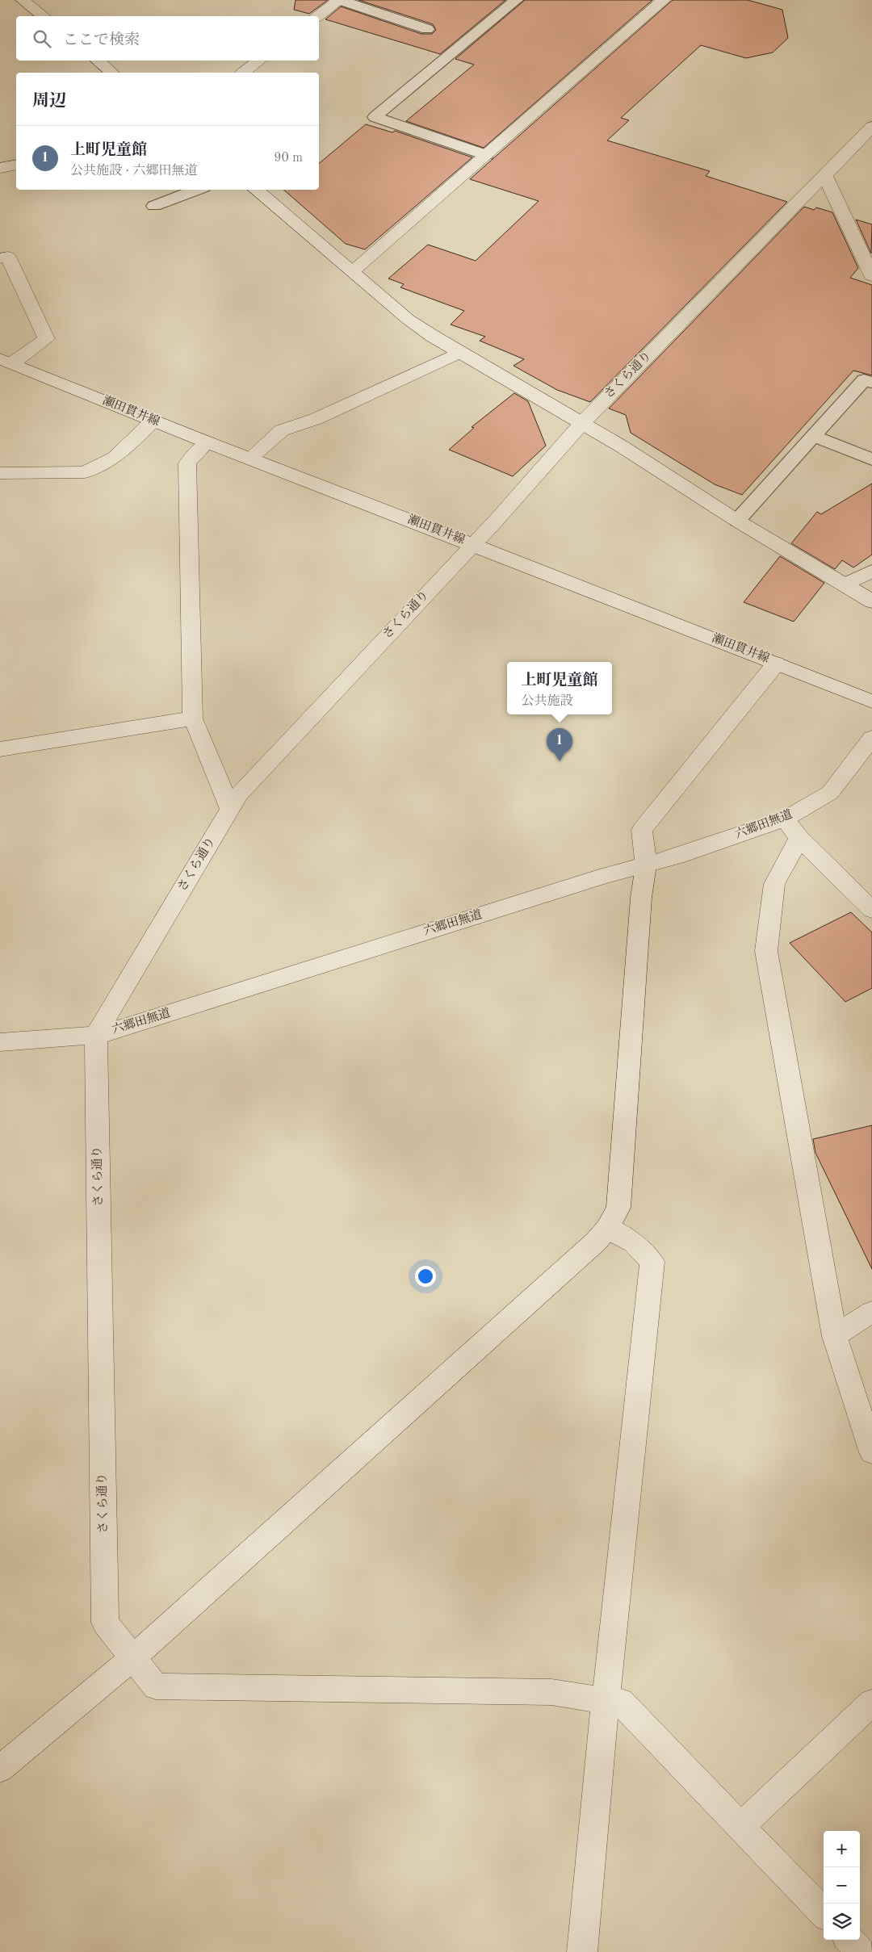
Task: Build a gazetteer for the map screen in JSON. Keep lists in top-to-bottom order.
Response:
{
  "streets": {
    "street": ["さくら通り", "瀬田貫井線", "六郷田無道"]
  },
  "crossings": [
    ["さくら通り", "瀬田貫井線"],
    ["さくら通り", "六郷田無道"]
  ],
  "page": {
    "search": "ここで検索",
    "heading": "周辺",
    "list": [
      {
        "mark": "1",
        "name": "上町児童館",
        "note": "公共施設 · 六郷田無道",
        "value": "90 m"
      }
    ],
    "popup": ["上町児童館", "公共施設"],
    "pins": "1",
    "map_buttons": ["+", "−"]
  }
}
